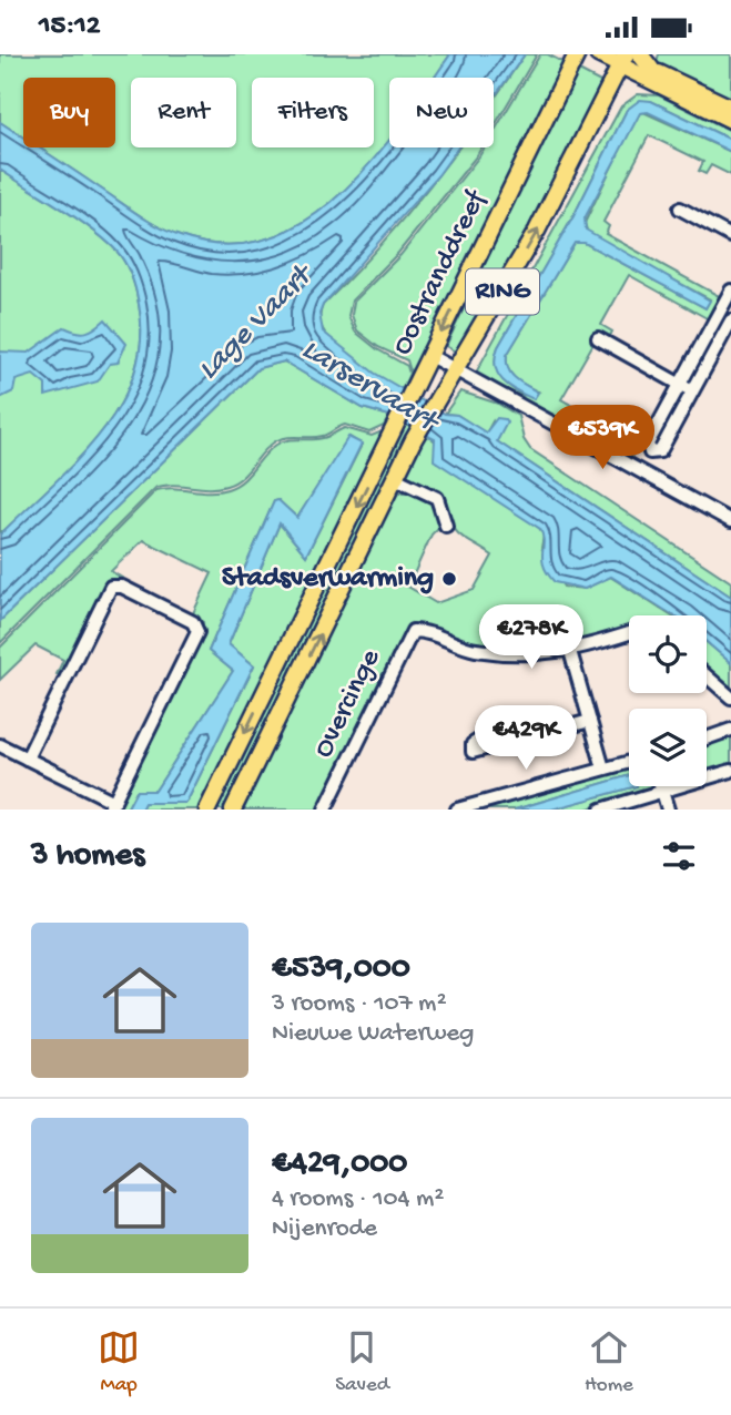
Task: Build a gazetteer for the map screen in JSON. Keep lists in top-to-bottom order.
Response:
{
  "streets": {
    "main road": ["Oostranddreef", "RING"],
    "street": ["Overcinge"]
  },
  "water": ["Lage Vaart", "Larservaart"],
  "places": ["Stadsverwarming"],
  "page": {
    "status": "15:12",
    "chip": [
      "Buy",
      "Rent",
      "Filters",
      "New"
    ],
    "price": ["€539K", "€278K", "€429K"],
    "heading": "3 homes",
    "list": [
      {
        "name": "€539,000",
        "note": "3 rooms · 107 m² · Nieuwe Waterweg"
      },
      {
        "name": "€429,000",
        "note": "4 rooms · 104 m² · Nijenrode"
      }
    ],
    "tabs": ["Map", "Saved", "Home"]
  }
}
